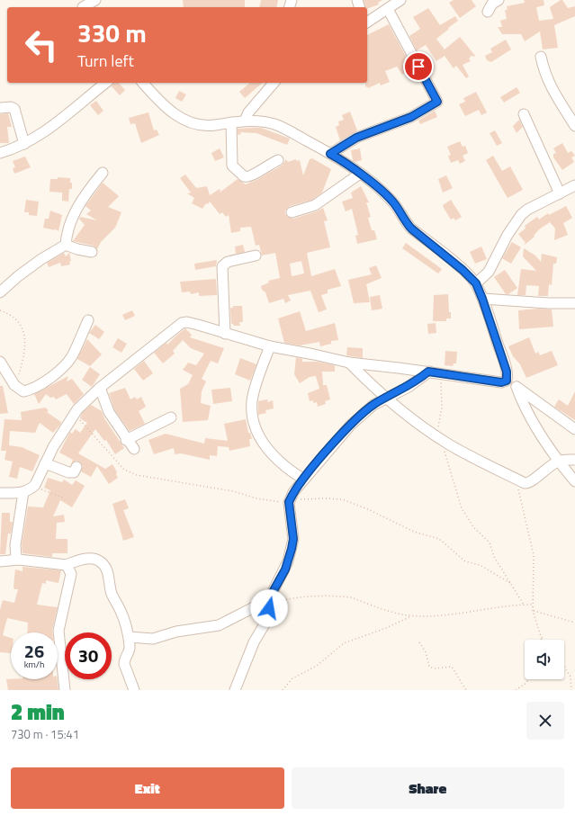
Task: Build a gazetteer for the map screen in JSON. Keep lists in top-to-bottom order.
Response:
{
  "page": {
    "turn": ["330 m", "Turn left"],
    "speed": "26 km/h",
    "limit": "30",
    "heading": ["2 min", "730 m · 15:41"],
    "buttons": ["Exit", "Share"]
  }
}
